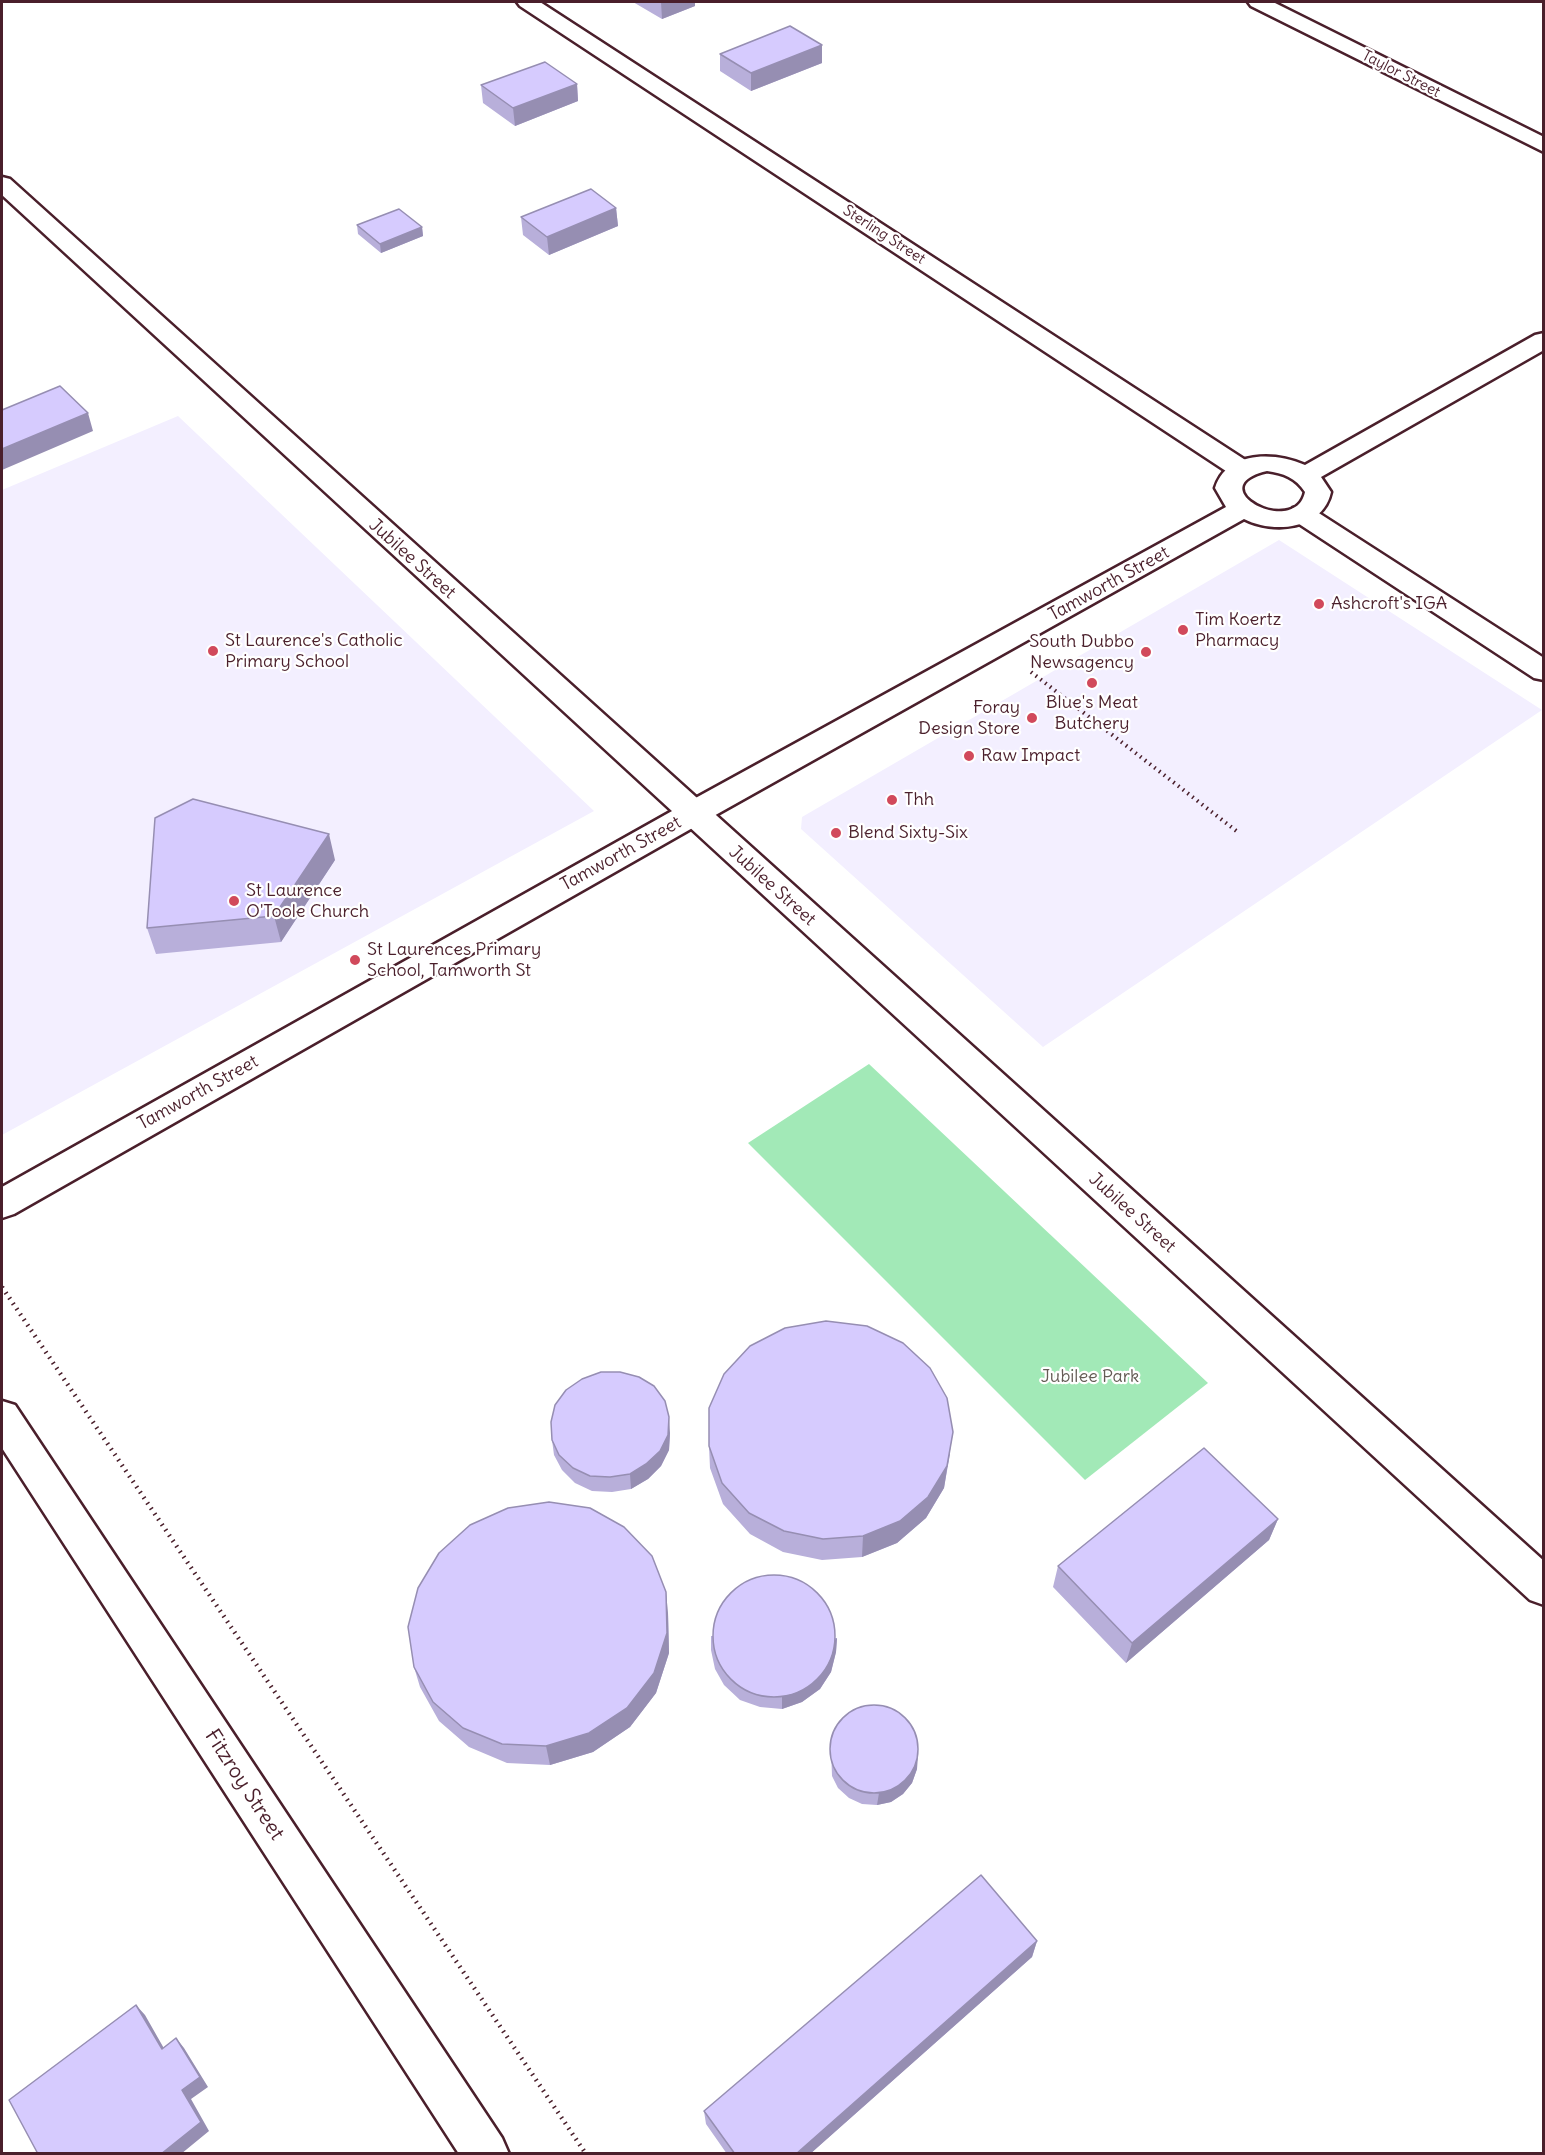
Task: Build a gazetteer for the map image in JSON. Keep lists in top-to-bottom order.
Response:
{
  "streets": {
    "street": [
      "Taylor Street",
      "Sterling Street",
      "Jubilee Street",
      "Tamworth Street",
      "Fitzroy Street"
    ]
  },
  "crossings": [
    ["Sterling Street", "Tamworth Street"],
    ["Jubilee Street", "Tamworth Street"]
  ],
  "parks": ["Jubilee Park"],
  "places": [
    "Ashcroft's IGA",
    "Tim Koertz Pharmacy",
    "St Laurence's Catholic Primary School",
    "South Dubbo Newsagency",
    "Blue's Meat Butchery",
    "Foray Design Store",
    "Raw Impact",
    "Thh",
    "Blend Sixty-Six",
    "St Laurence O'Toole Church",
    "St Laurences Primary School, Tamworth St"
  ]
}
